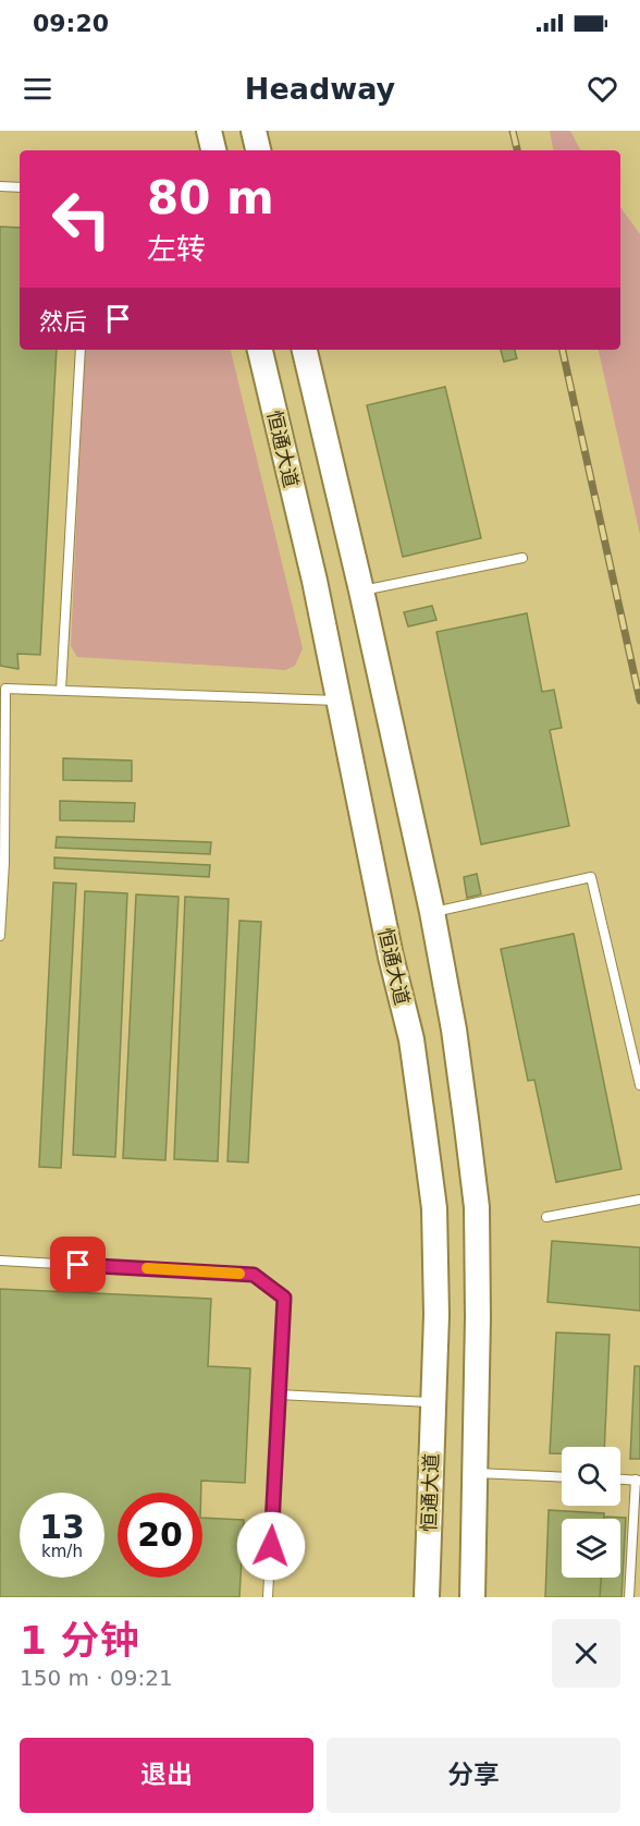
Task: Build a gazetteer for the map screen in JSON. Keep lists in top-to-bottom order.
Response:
{
  "streets": {
    "main road": ["恒通大道"]
  },
  "page": {
    "status": "09:20",
    "header": "Headway",
    "turn": ["80 m", "左转"],
    "then": "然后",
    "speed": "13 km/h",
    "limit": "20",
    "heading": ["1 分钟", "150 m · 09:21"],
    "buttons": ["退出", "分享"]
  }
}
